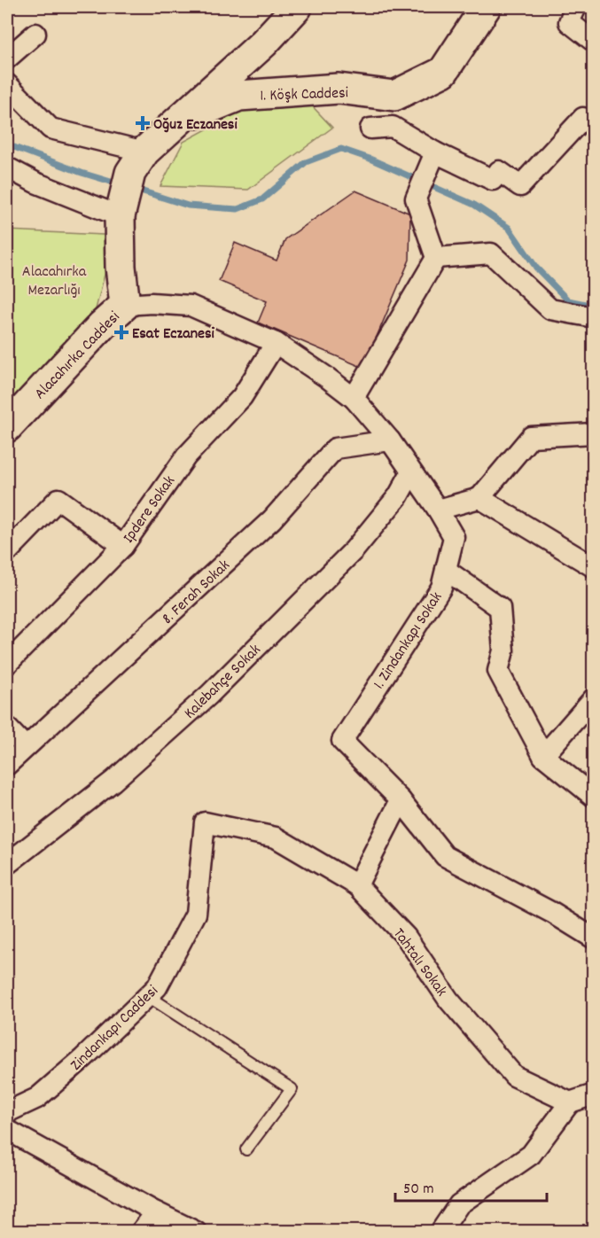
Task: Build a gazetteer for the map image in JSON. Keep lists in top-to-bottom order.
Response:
{
  "streets": {
    "main road": ["1. Köşk Caddesi", "Alacahırka Caddesi"],
    "street": [
      "Ipdere Sokak",
      "8. Ferah Sokak",
      "1. Zindankapı Sokak",
      "Kalebahçe Sokak",
      "Tahtalı Sokak",
      "Zindankapı Caddesi"
    ]
  },
  "crossings": [
    ["Alacahırka Caddesi", "1. Zindankapı Sokak"],
    ["Ipdere Sokak", "1. Zindankapı Sokak"],
    ["8. Ferah Sokak", "1. Zindankapı Sokak"],
    ["1. Zindankapı Sokak", "Kalebahçe Sokak"],
    ["Tahtalı Sokak", "Zindankapı Caddesi"]
  ],
  "parks": ["Alacahırka Mezarlığı"],
  "places": {
    "health": ["Oğuz Eczanesi", "Esat Eczanesi"]
  },
  "scale_bar": "50 m"
}
